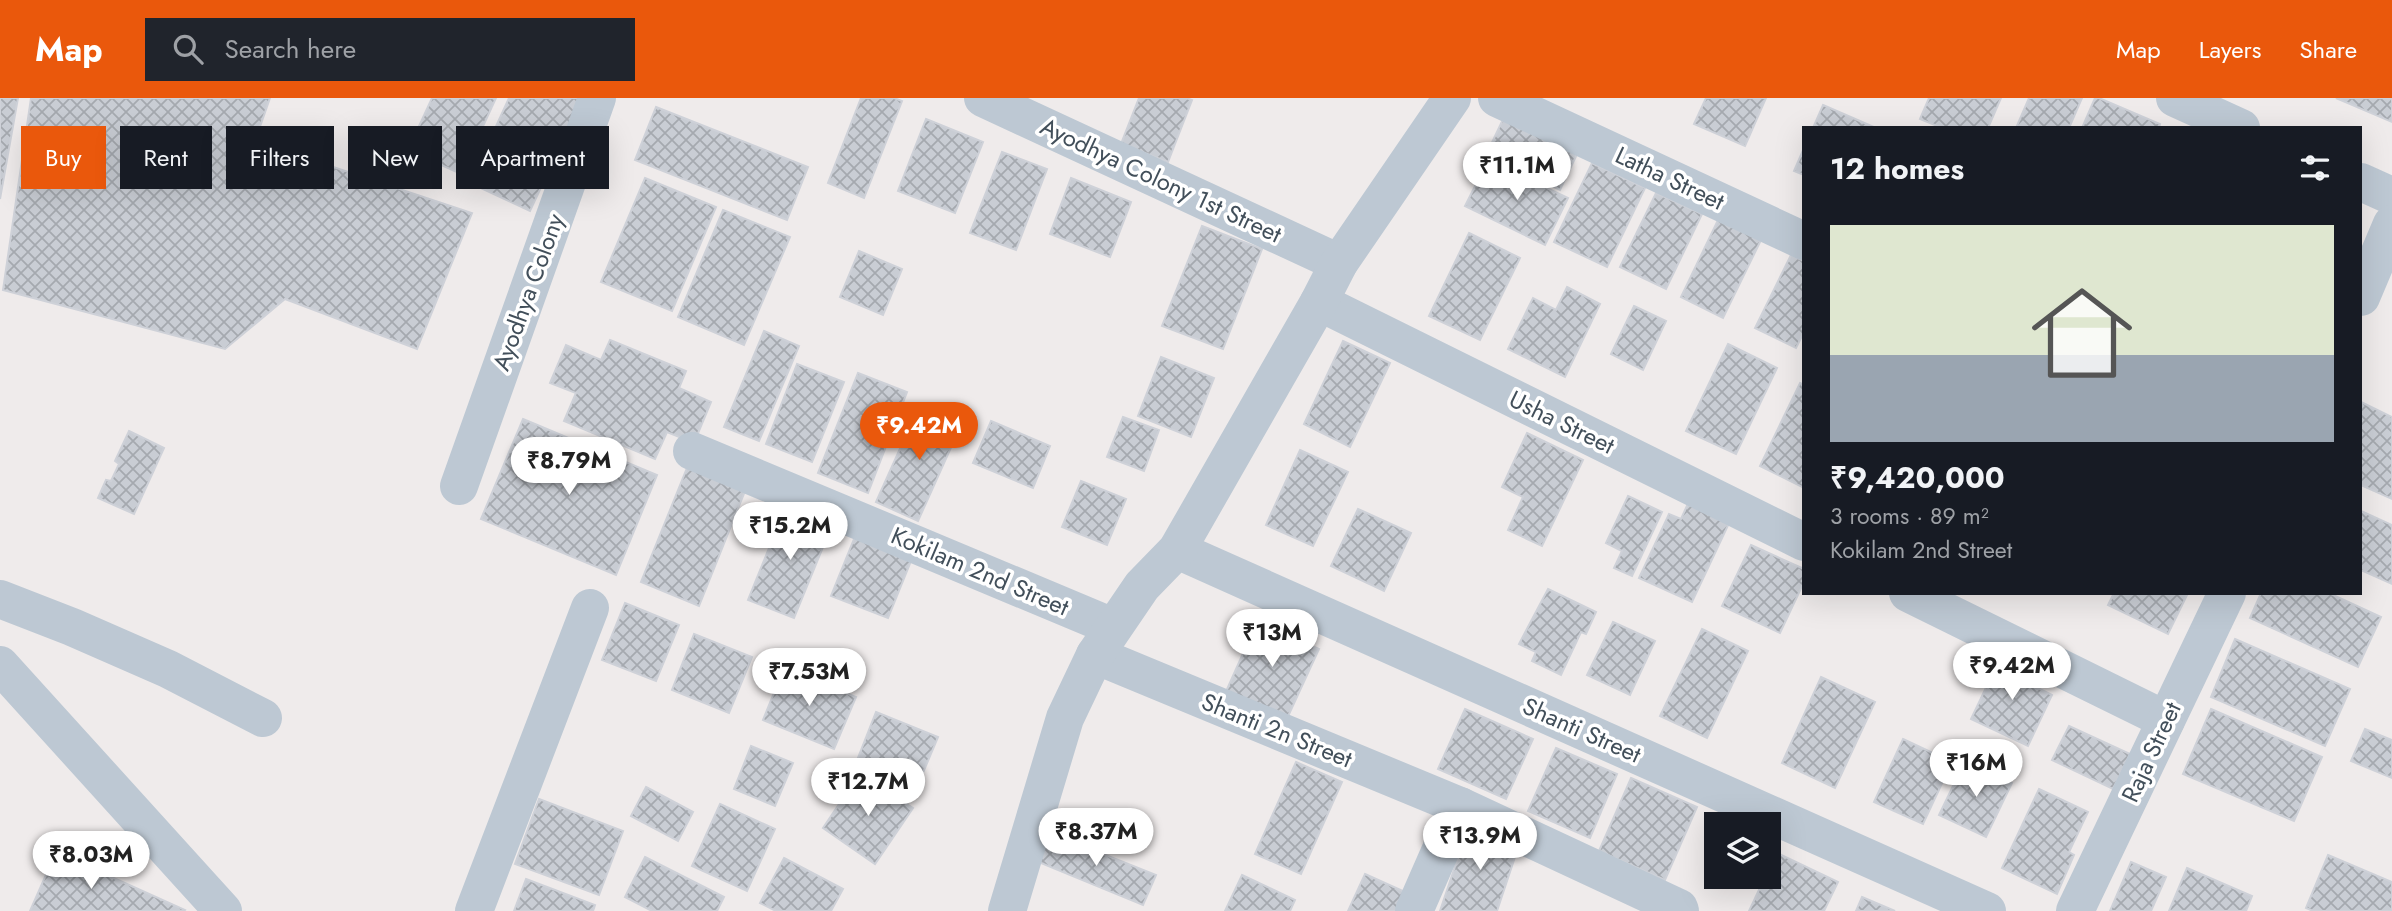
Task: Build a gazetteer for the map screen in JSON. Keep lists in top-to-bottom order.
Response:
{
  "streets": {
    "street": [
      "Latha Street",
      "Ayodhya Colony 1st Street",
      "Ayodhya Colony",
      "Usha Street",
      "Kokilam 2nd Street",
      "Shanti 2n Street",
      "Shanti Street",
      "Raja Street"
    ]
  },
  "crossings": [
    ["Kokilam 2nd Street", "Shanti 2n Street"]
  ],
  "page": {
    "header": "Map",
    "search": "Search here",
    "nav": ["Map", "Layers", "Share"],
    "chip": [
      "Buy",
      "Rent",
      "Filters",
      "New",
      "Apartment"
    ],
    "heading": "12 homes",
    "price": [
      "₹11.1M",
      "₹9.42M",
      "₹8.79M",
      "₹15.2M",
      "₹13M",
      "₹9.42M",
      "₹7.53M",
      "₹16M",
      "₹12.7M",
      "₹8.37M",
      "₹13.9M",
      "₹8.03M"
    ],
    "list": [
      {
        "name": "₹9,420,000",
        "note": "3 rooms · 89 m² · Kokilam 2nd Street"
      }
    ]
  }
}
